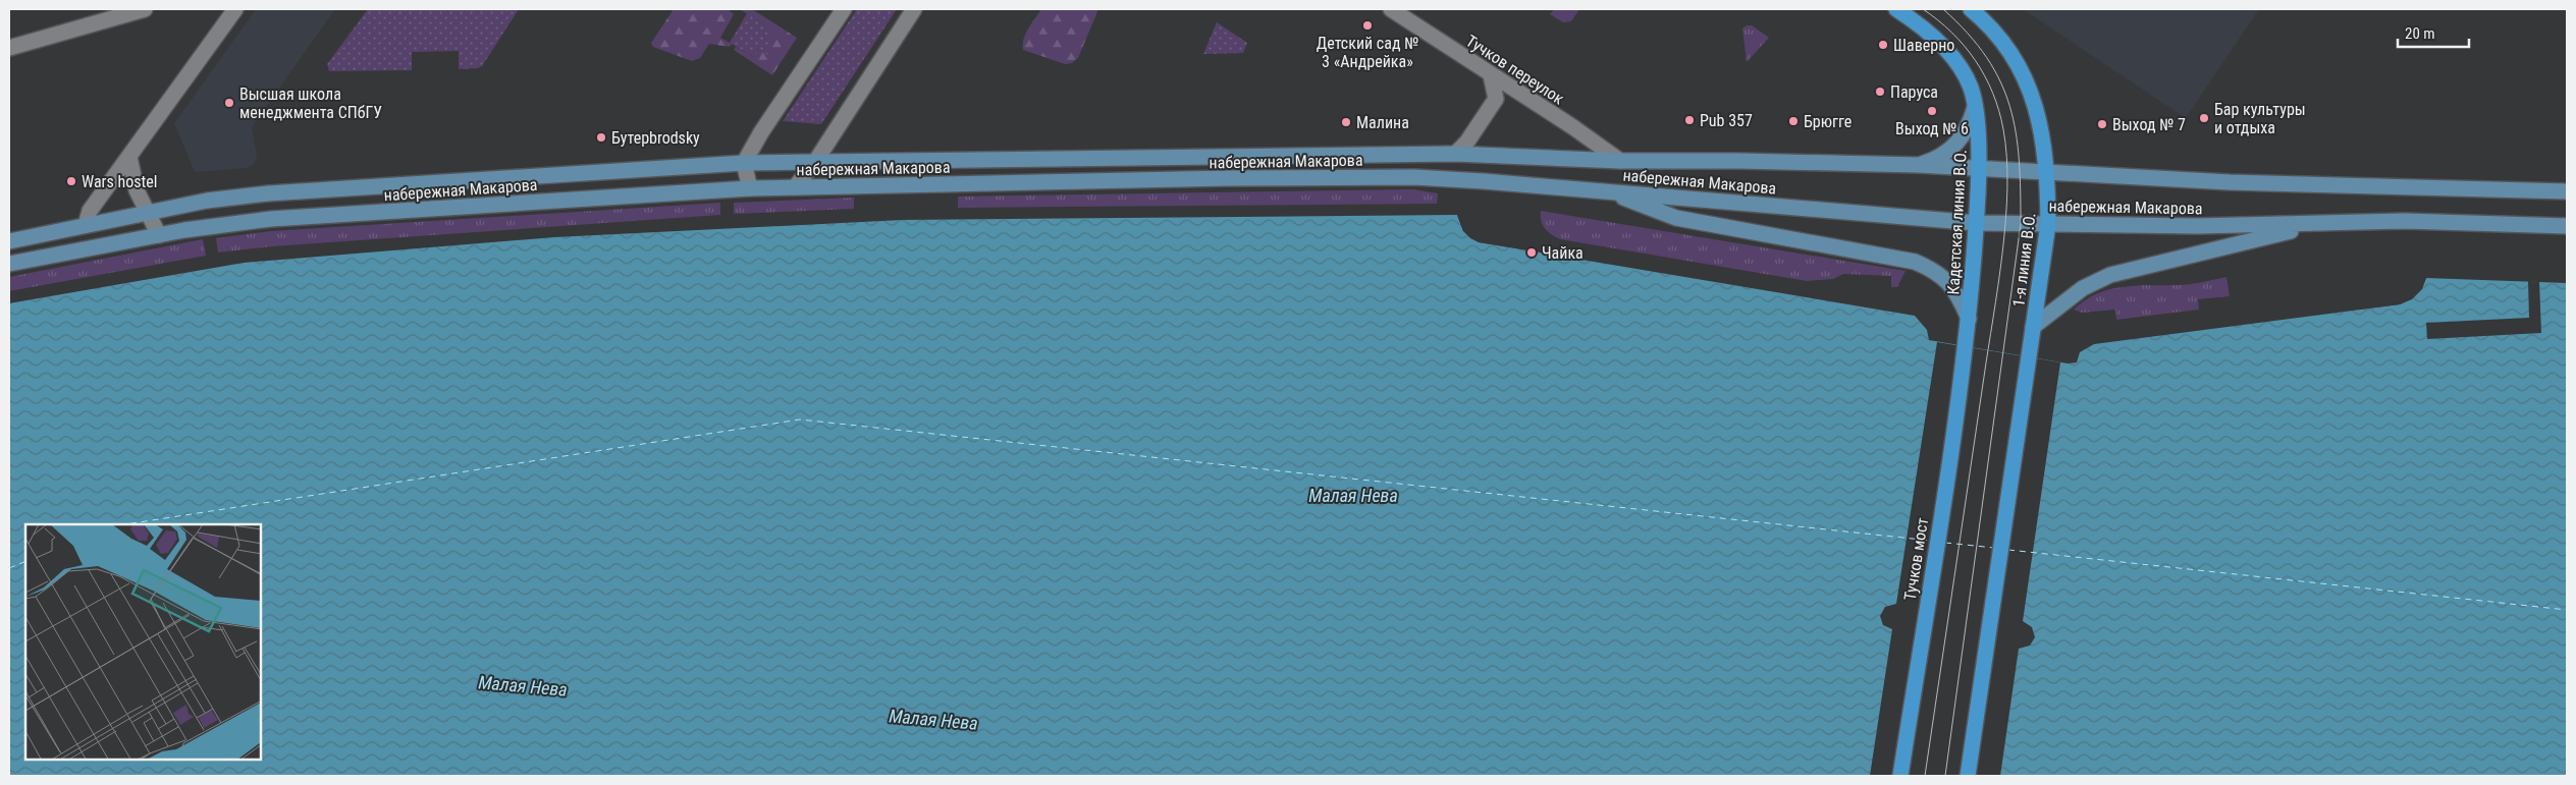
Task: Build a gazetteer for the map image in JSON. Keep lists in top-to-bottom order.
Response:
{
  "streets": {
    "main road": [
      "набережная Макарова",
      "Кадетская линия В.О.",
      "1-я линия В.О.",
      "Тучков мост"
    ],
    "street": ["Тучков переулок"]
  },
  "crossings": [
    ["Тучков переулок", "набережная Макарова"],
    ["набережная Макарова", "Кадетская линия В.О."],
    ["набережная Макарова", "1-я линия В.О."],
    ["Кадетская линия В.О.", "Тучков мост"]
  ],
  "water": ["Малая Нева"],
  "places": [
    "Детский сад № 3 «Андрейка»",
    "Шаверно",
    "Паруса",
    "Высшая школа менеджмента СПбГУ",
    "Выход № 6",
    "Бар культуры и отдыха",
    "Pub 357",
    "Брюгге",
    "Малина",
    "Выход № 7",
    "Бутерbrodsky",
    "Wars hostel",
    "Чайка"
  ],
  "scale_bar": "20 m"
}
